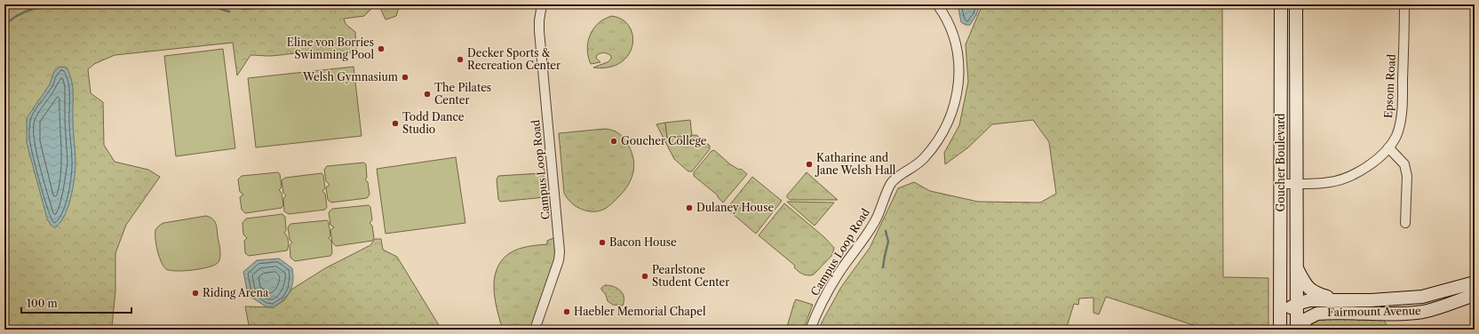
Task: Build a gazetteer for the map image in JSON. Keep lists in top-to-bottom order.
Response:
{
  "streets": {
    "main road": ["Goucher Boulevard", "Fairmount Avenue"],
    "street": ["Epsom Road", "Campus Loop Road"]
  },
  "crossings": [
    ["Epsom Road", "Goucher Boulevard"],
    ["Goucher Boulevard", "Fairmount Avenue"]
  ],
  "places": [
    "Eline von Borries Swimming Pool",
    "Decker Sports & Recreation Center",
    "Welsh Gymnasium",
    "The Pilates Center",
    "Todd Dance Studio",
    "Goucher College",
    "Katharine and Jane Welsh Hall",
    "Dulaney House",
    "Bacon House",
    "Pearlstone Student Center",
    "Riding Arena",
    "Haebler Memorial Chapel"
  ],
  "scale_bar": "100 m"
}
